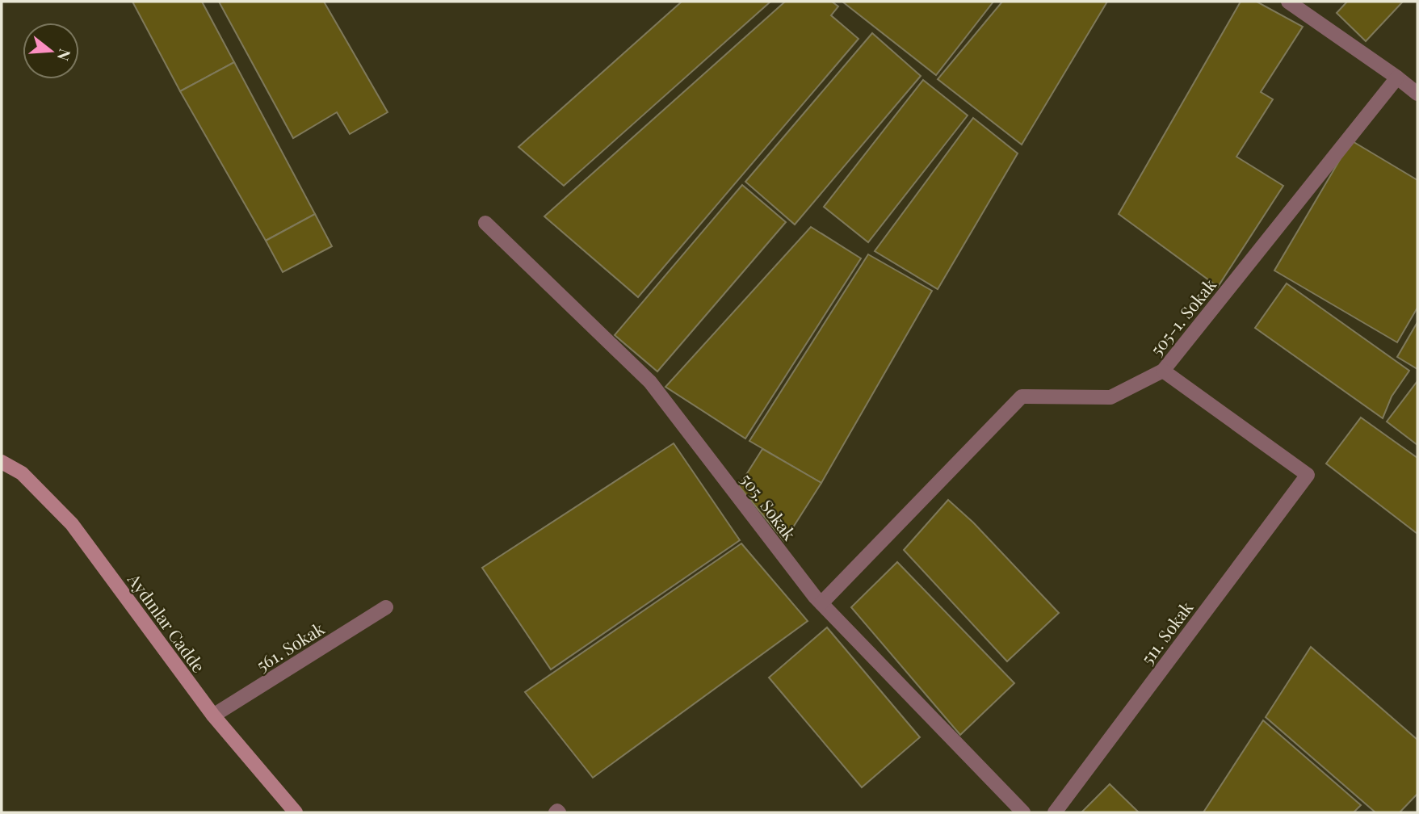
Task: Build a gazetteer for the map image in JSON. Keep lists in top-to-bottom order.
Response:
{
  "streets": {
    "street": [
      "505-1. Sokak",
      "505. Sokak",
      "Aydınlar Cadde",
      "511. Sokak",
      "561. Sokak"
    ]
  },
  "crossings": [
    ["505-1. Sokak", "505. Sokak"],
    ["505-1. Sokak", "511. Sokak"],
    ["Aydınlar Cadde", "561. Sokak"]
  ],
  "north": "right"
}
